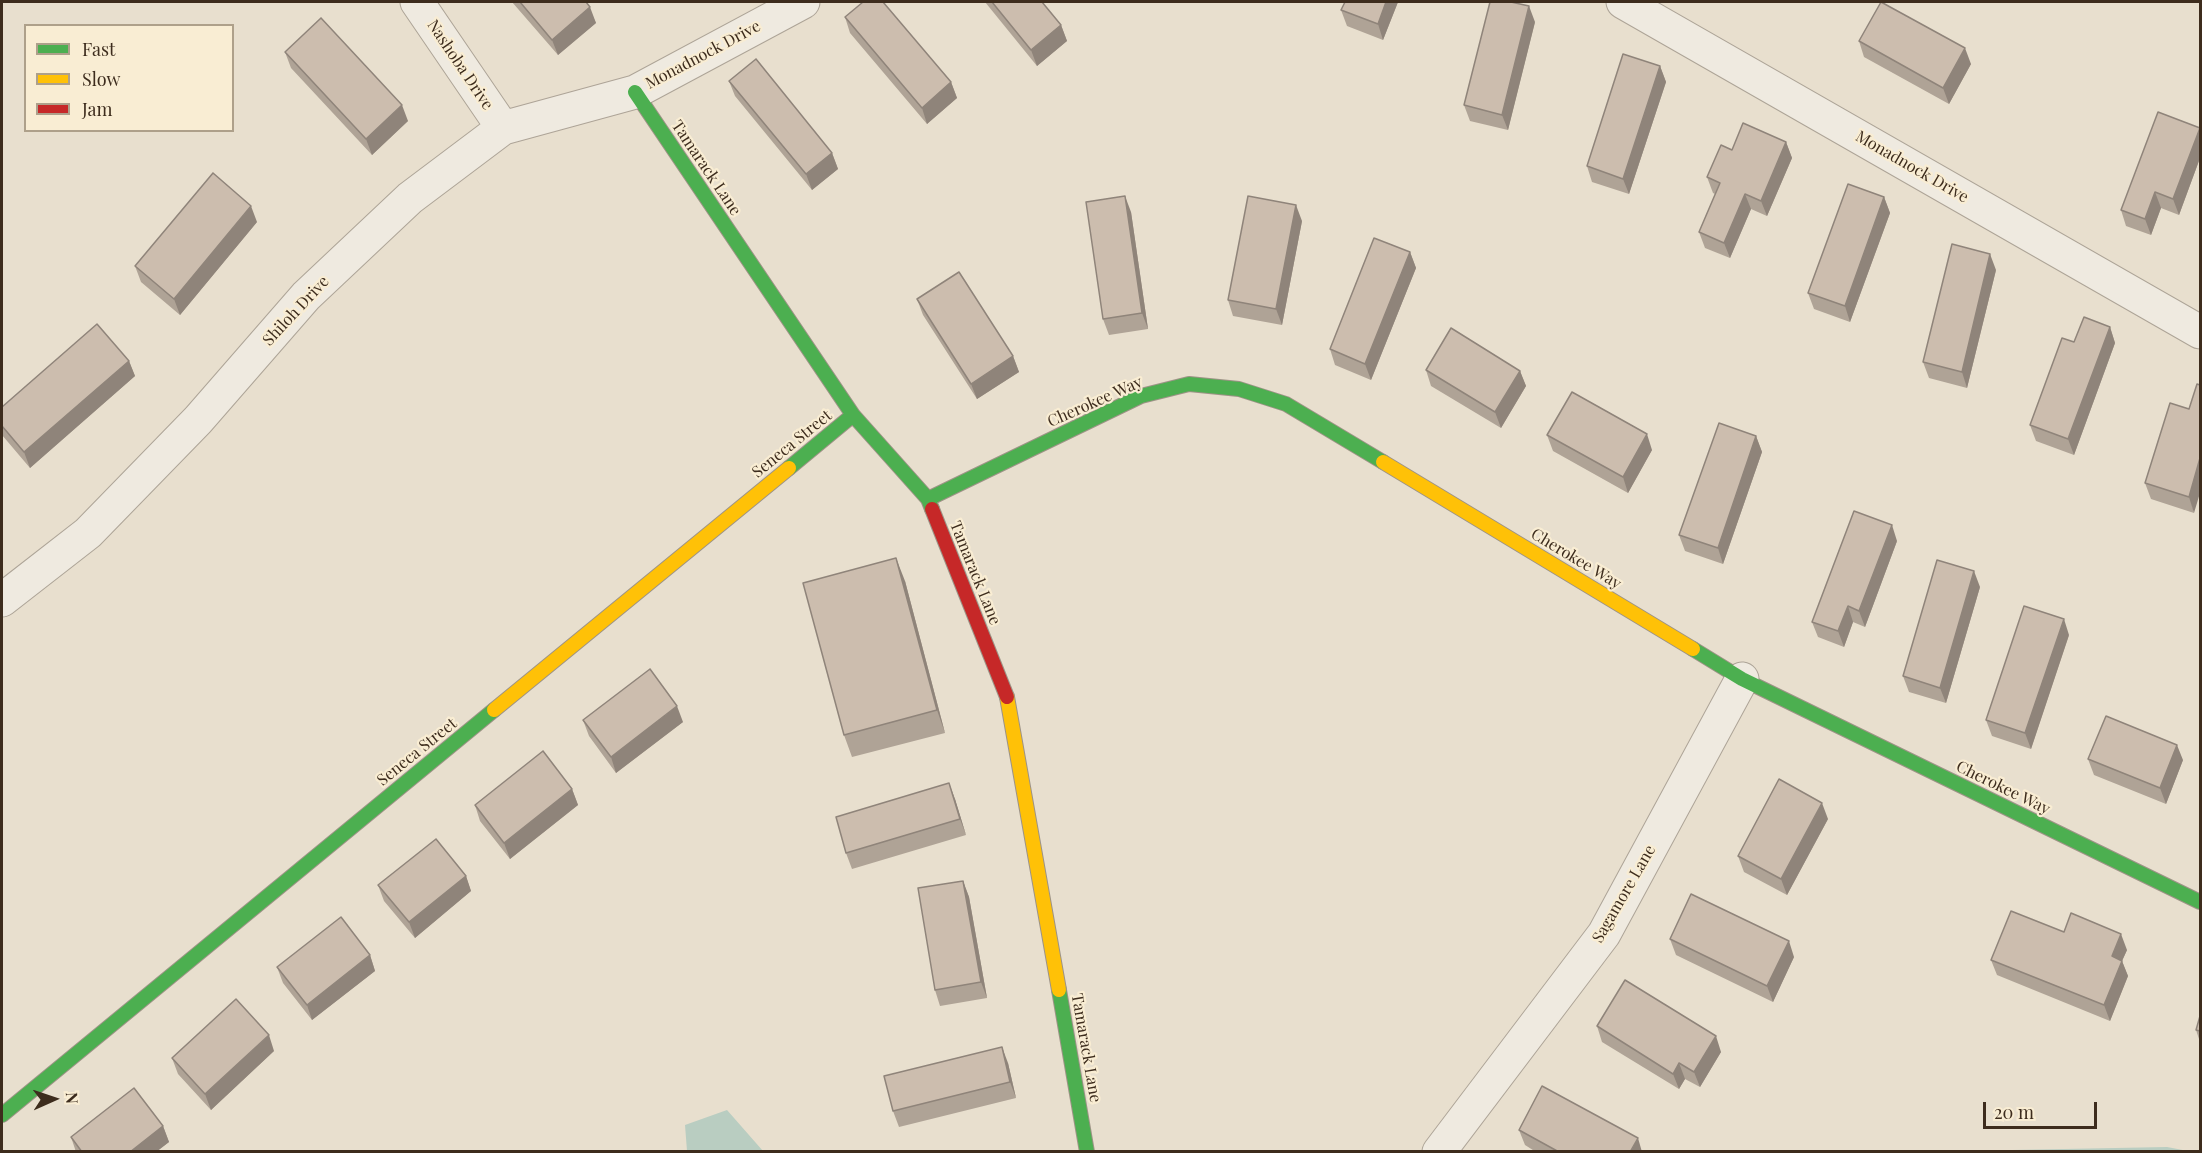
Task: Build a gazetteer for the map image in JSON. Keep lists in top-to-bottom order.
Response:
{
  "streets": {
    "street": [
      "Monadnock Drive",
      "Nashoba Drive",
      "Tamarack Lane",
      "Shiloh Drive",
      "Cherokee Way",
      "Seneca Street",
      "Sagamore Lane"
    ]
  },
  "crossings": [
    ["Monadnock Drive", "Tamarack Lane"],
    ["Monadnock Drive", "Shiloh Drive"],
    ["Nashoba Drive", "Shiloh Drive"],
    ["Tamarack Lane", "Shiloh Drive"],
    ["Tamarack Lane", "Cherokee Way"],
    ["Tamarack Lane", "Seneca Street"],
    ["Cherokee Way", "Sagamore Lane"]
  ],
  "legend": ["Fast", "Slow", "Jam"],
  "scale_bar": "20 m",
  "north": "right"
}
